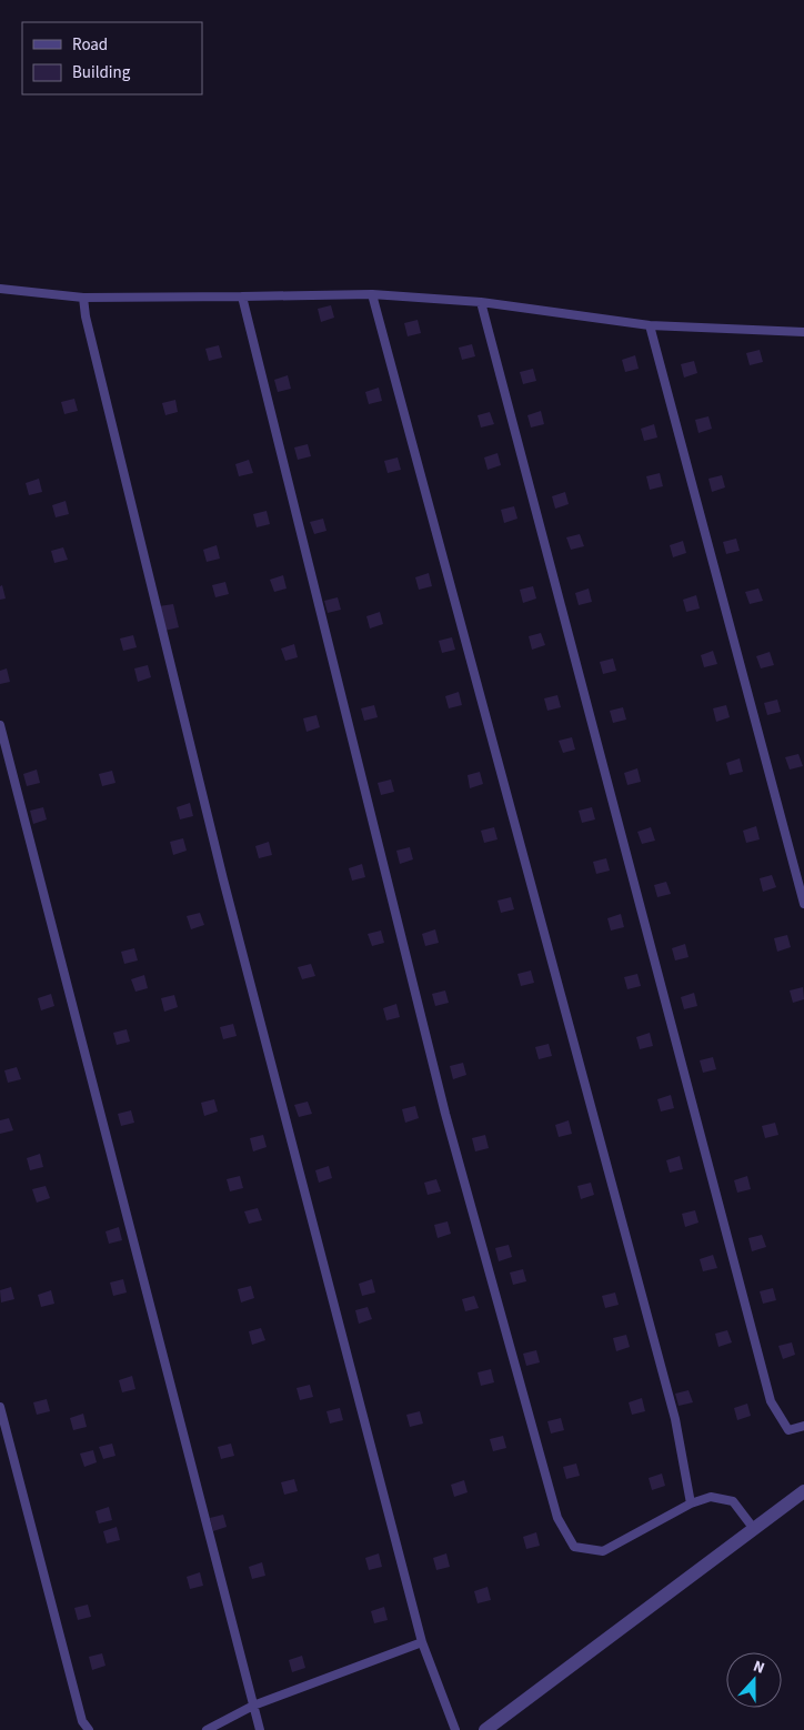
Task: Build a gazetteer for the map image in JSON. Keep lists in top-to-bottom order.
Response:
{
  "legend": ["Road", "Building"],
  "north": "top"
}
